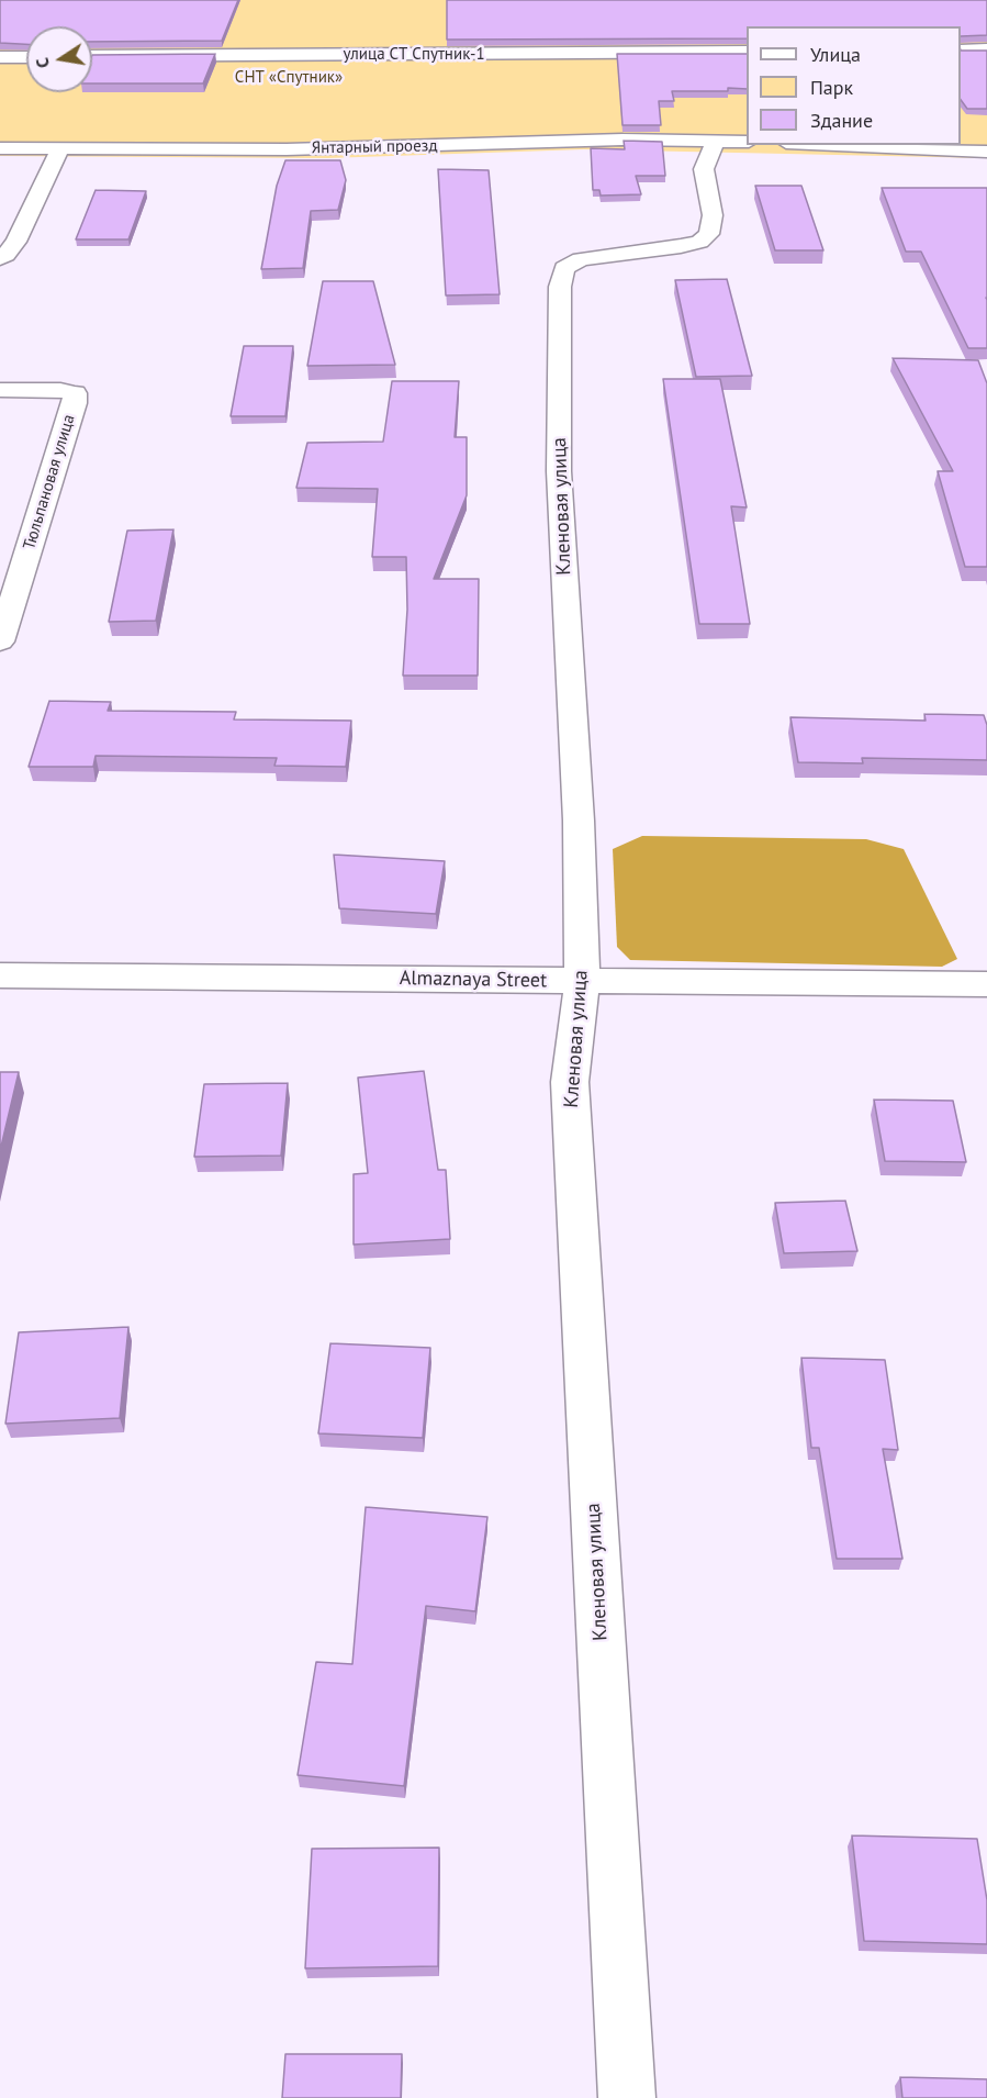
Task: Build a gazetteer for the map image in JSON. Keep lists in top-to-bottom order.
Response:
{
  "streets": {
    "street": [
      "улица СТ Спутник-1",
      "Янтарный проезд",
      "Тюльпановая улица",
      "Кленовая улица",
      "Almaznaya Street"
    ]
  },
  "crossings": [
    ["Янтарный проезд", "Кленовая улица"],
    ["Кленовая улица", "Almaznaya Street"]
  ],
  "parks": ["СНТ «Спутник»"],
  "legend": ["Улица", "Парк", "Здание"],
  "north": "left"
}
